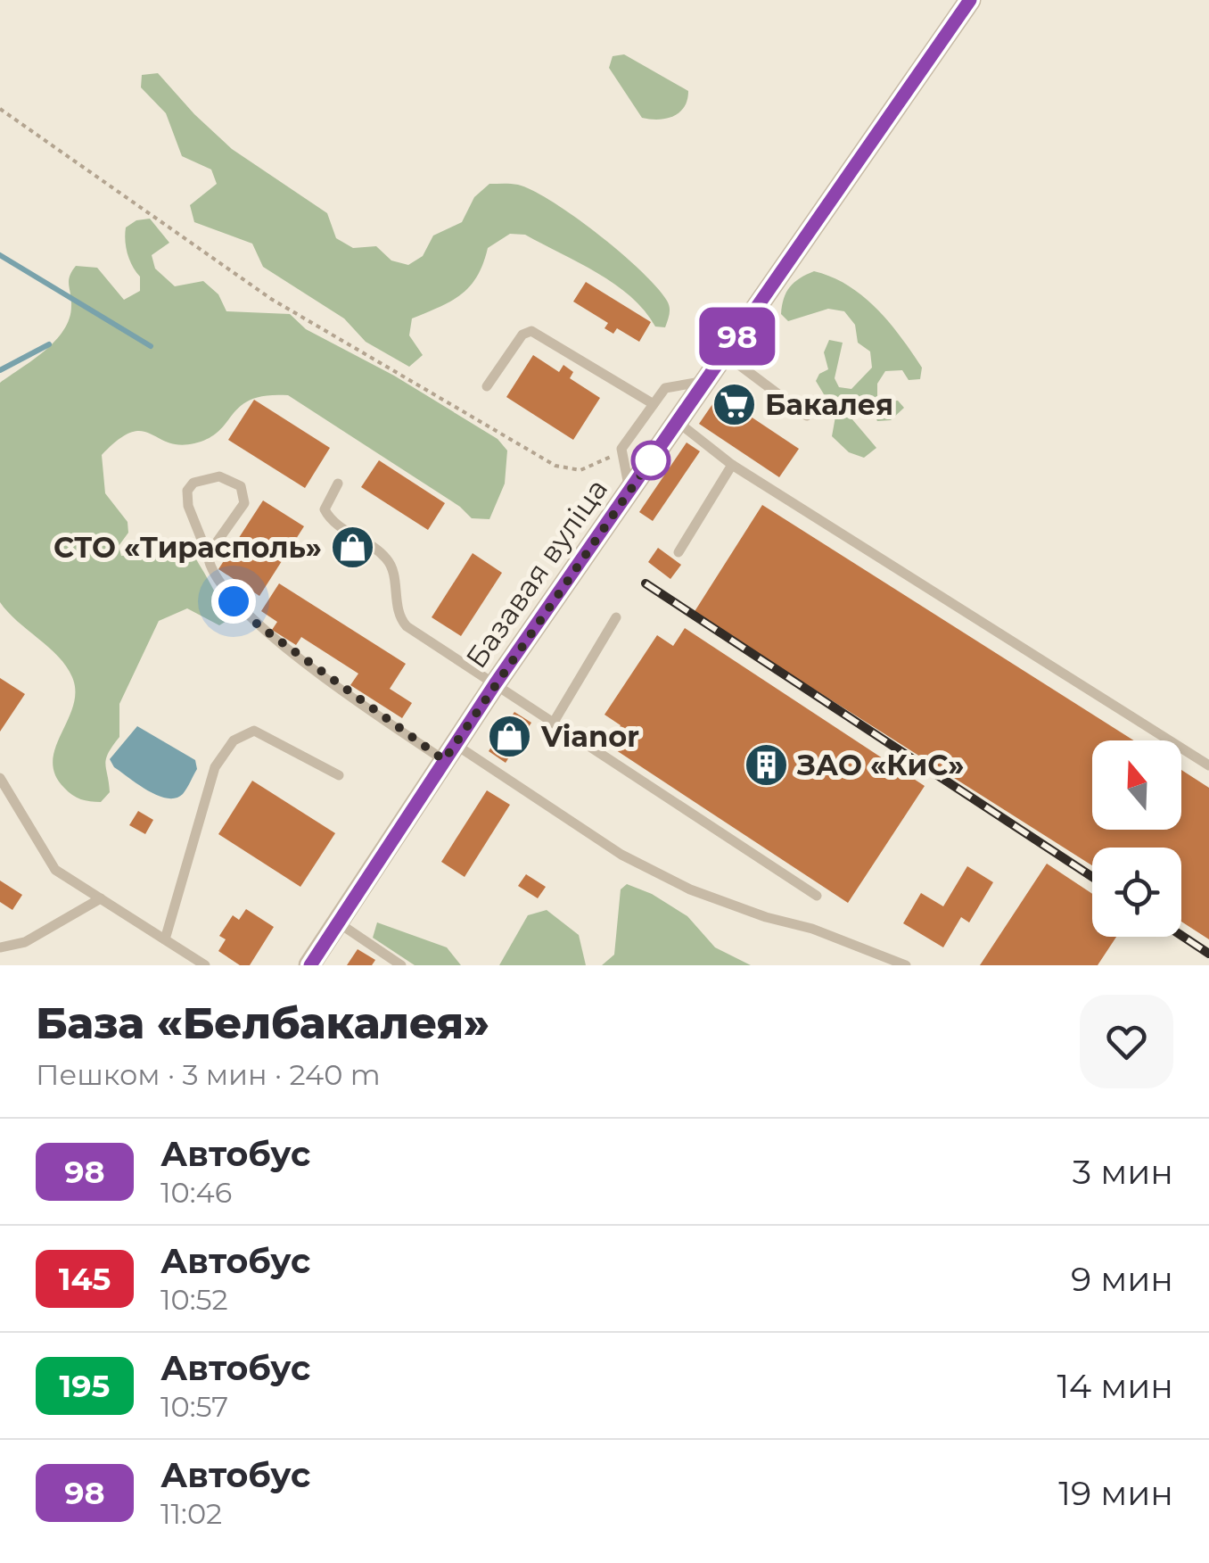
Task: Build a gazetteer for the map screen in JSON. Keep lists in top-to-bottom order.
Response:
{
  "streets": {
    "street": ["Базавая вуліца"]
  },
  "places": {
    "supermarket": ["Бакалея"],
    "shop": ["СТО «Тирасполь»", "Vianor"],
    "building": ["ЗАО «КиС»"]
  },
  "lines": ["bus line 98"],
  "north": "top",
  "page": {
    "on_map": "98",
    "heading": ["База «Белбакалея»", "Пешком · 3 мин · 240 m"],
    "list": [
      {
        "mark": "98",
        "name": "Автобус",
        "note": "10:46",
        "value": "3 мин"
      },
      {
        "mark": "145",
        "name": "Автобус",
        "note": "10:52",
        "value": "9 мин"
      },
      {
        "mark": "195",
        "name": "Автобус",
        "note": "10:57",
        "value": "14 мин"
      },
      {
        "mark": "98",
        "name": "Автобус",
        "note": "11:02",
        "value": "19 мин"
      }
    ]
  }
}
